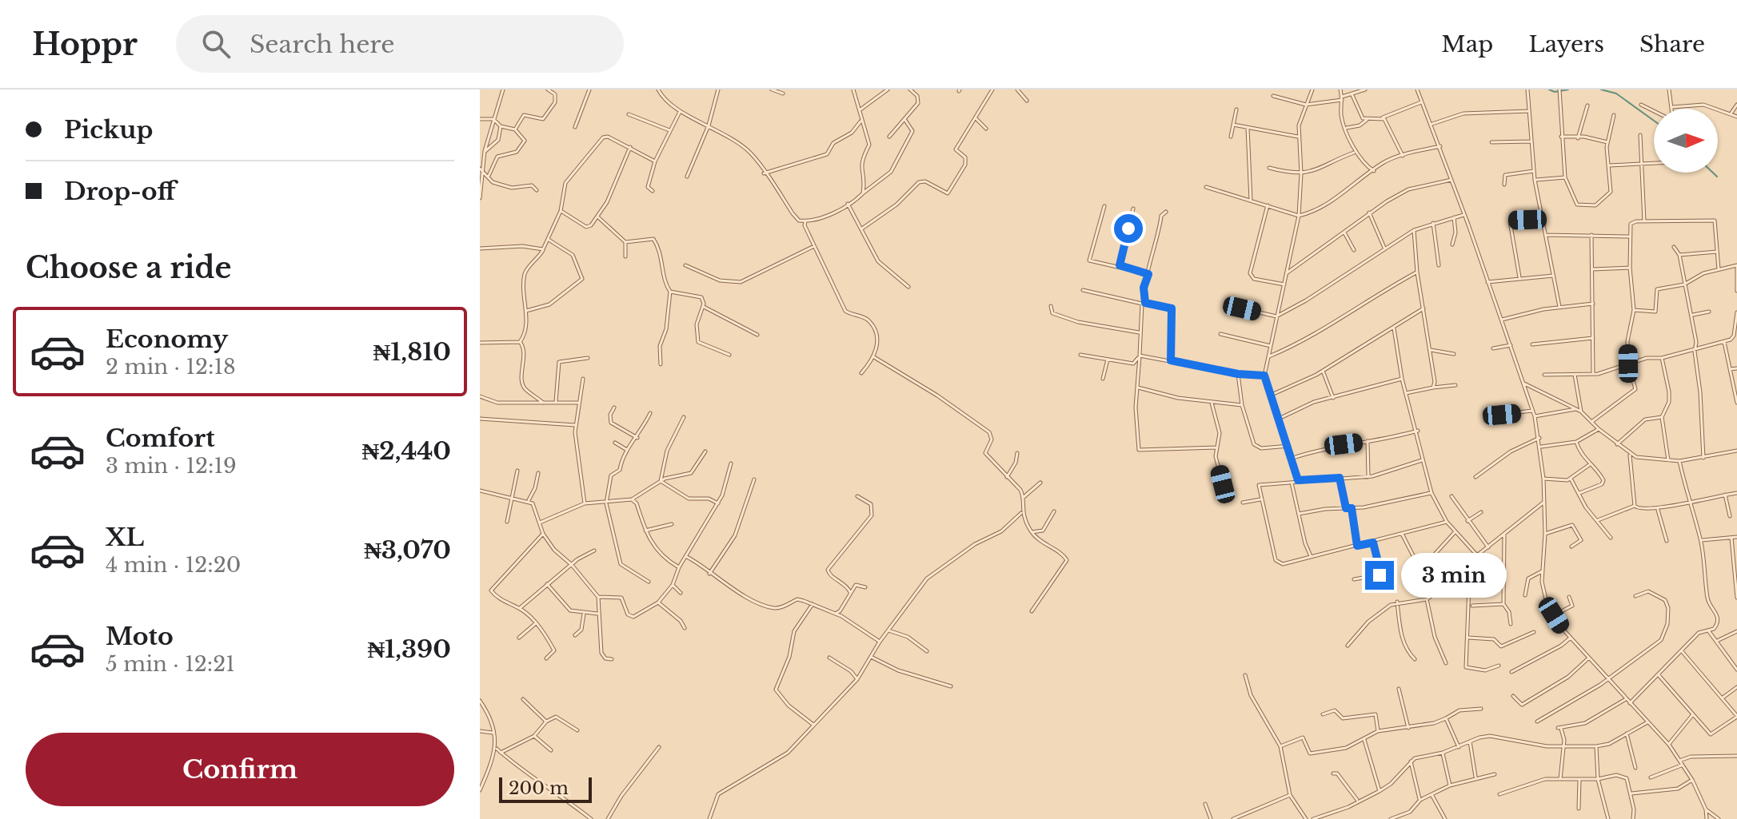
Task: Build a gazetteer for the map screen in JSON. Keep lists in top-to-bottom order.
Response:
{
  "scale_bar": "200 m",
  "north": "right",
  "page": {
    "header": "Hoppr",
    "search": "Search here",
    "nav": ["Map", "Layers", "Share"],
    "banner": ["Pickup", "Drop-off"],
    "heading": "Choose a ride",
    "list": [
      {
        "name": "Economy",
        "note": "2 min · 12:18",
        "value": "₦1,810"
      },
      {
        "name": "Comfort",
        "note": "3 min · 12:19",
        "value": "₦2,440"
      },
      {
        "name": "XL",
        "note": "4 min · 12:20",
        "value": "₦3,070"
      },
      {
        "name": "Moto",
        "note": "5 min · 12:21",
        "value": "₦1,390"
      }
    ],
    "bubble": "3 min",
    "buttons": "Confirm",
    "scale": "200 m"
  }
}
